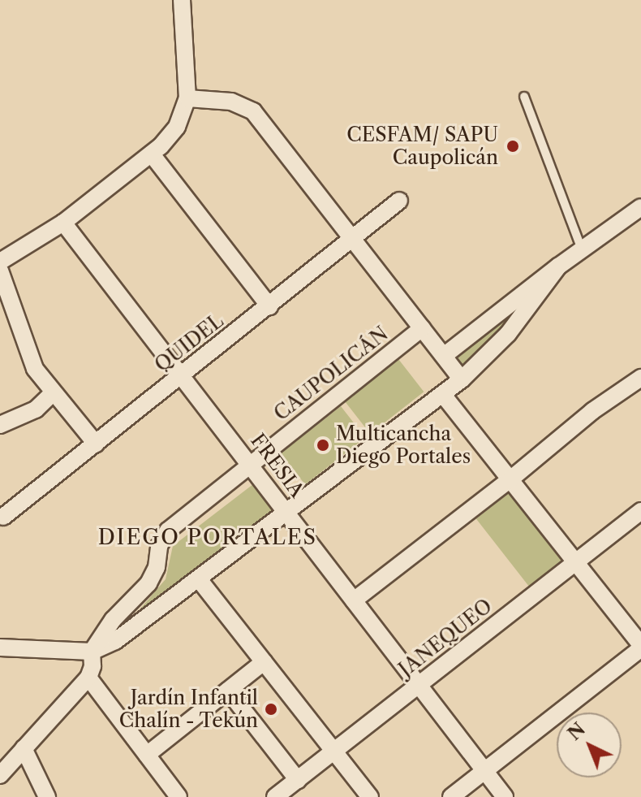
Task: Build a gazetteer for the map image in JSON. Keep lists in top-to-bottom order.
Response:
{
  "streets": {
    "street": [
      "QUIDEL",
      "CAUPOLICÁN",
      "FRESIA",
      "JANEQUEO"
    ]
  },
  "crossings": [
    ["QUIDEL", "FRESIA"],
    ["CAUPOLICÁN", "FRESIA"],
    ["FRESIA", "JANEQUEO"]
  ],
  "districts": ["DIEGO PORTALES"],
  "places": ["CESFAM/ SAPU Caupolicán", "Multicancha Diego Portales", "Jardín Infantil Chalín - Tekún"],
  "north": "top left"
}
